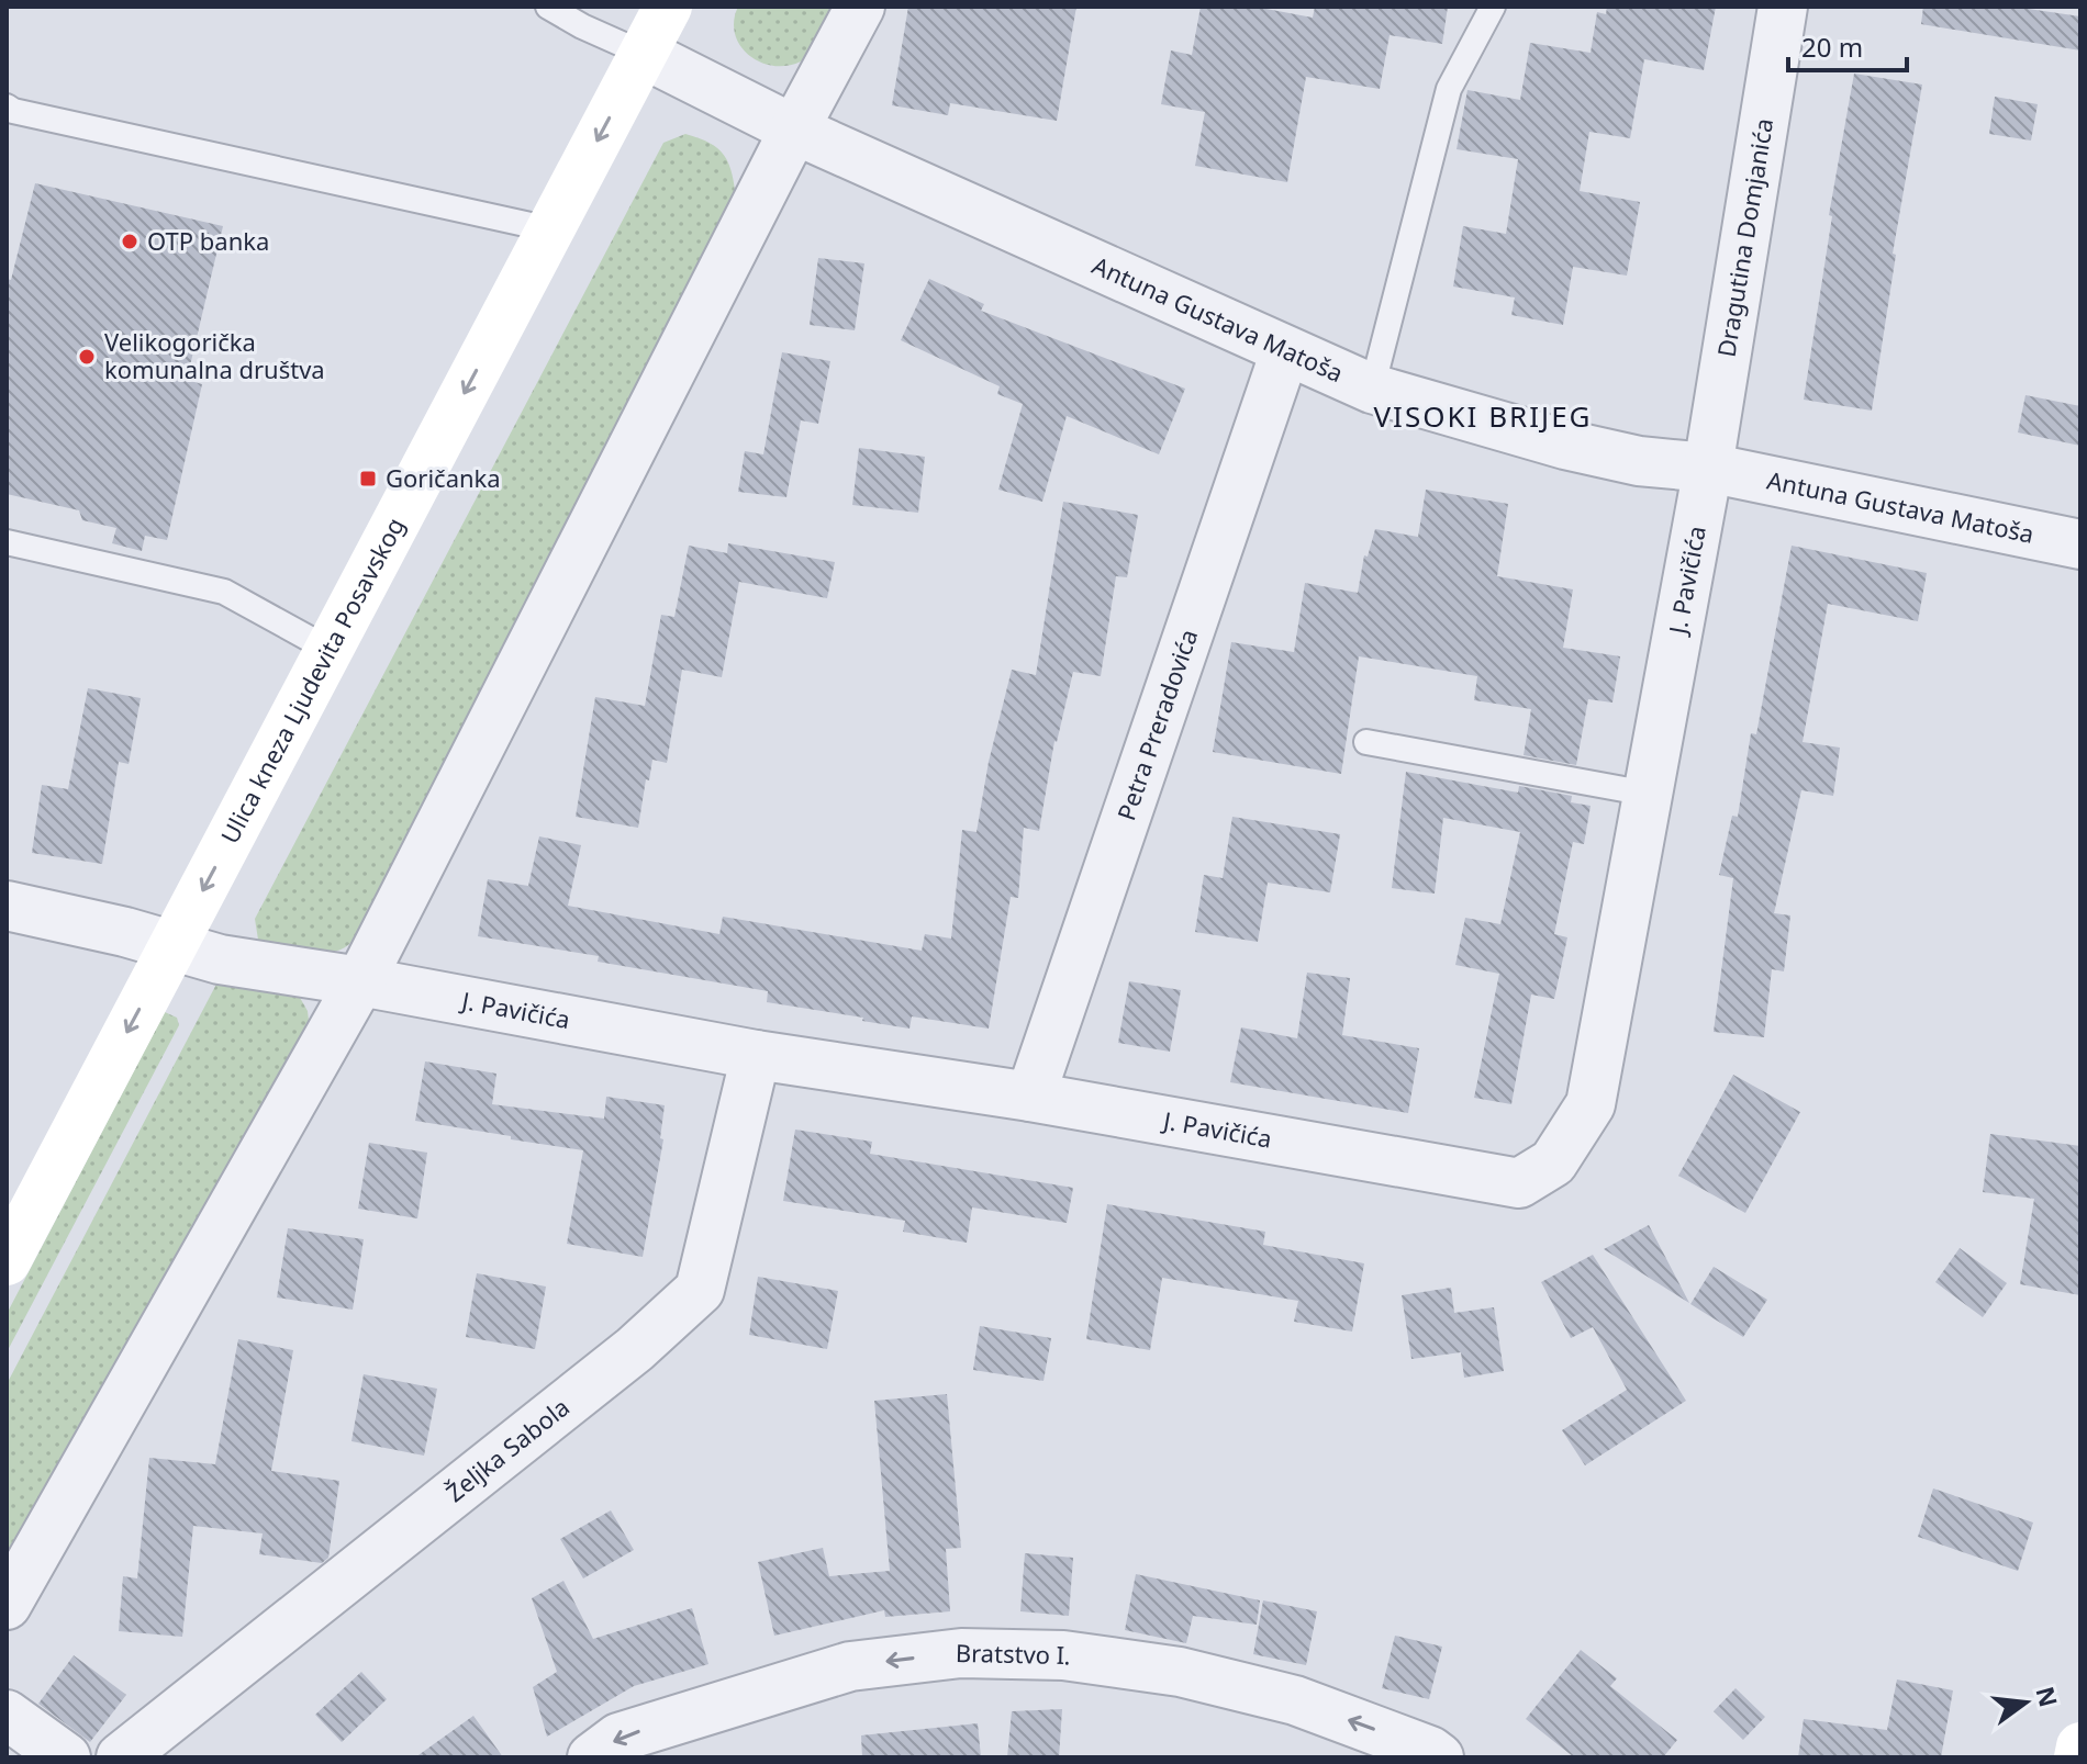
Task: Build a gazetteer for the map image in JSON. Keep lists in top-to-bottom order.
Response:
{
  "streets": {
    "main road": ["Ulica kneza Ljudevita Posavskog"],
    "street": [
      "Dragutina Domjanića",
      "Antuna Gustava Matoša",
      "J. Pavičića",
      "Petra Preradovića",
      "Željka Sabola",
      "Bratstvo I."
    ]
  },
  "crossings": [
    ["Dragutina Domjanića", "Antuna Gustava Matoša"],
    ["Dragutina Domjanića", "J. Pavičića"],
    ["Antuna Gustava Matoša", "J. Pavičića"],
    ["Antuna Gustava Matoša", "Ulica kneza Ljudevita Posavskog"],
    ["Antuna Gustava Matoša", "Petra Preradovića"],
    ["J. Pavičića", "Ulica kneza Ljudevita Posavskog"],
    ["J. Pavičića", "Petra Preradovića"],
    ["J. Pavičića", "Željka Sabola"]
  ],
  "one_way": ["Ulica kneza Ljudevita Posavskog", "Bratstvo I."],
  "districts": ["VISOKI BRIJEG"],
  "places": {
    "other": ["OTP banka", "Velikogorička komunalna društva"],
    "transit": ["Goričanka"]
  },
  "scale_bar": "20 m",
  "north": "right"
}
